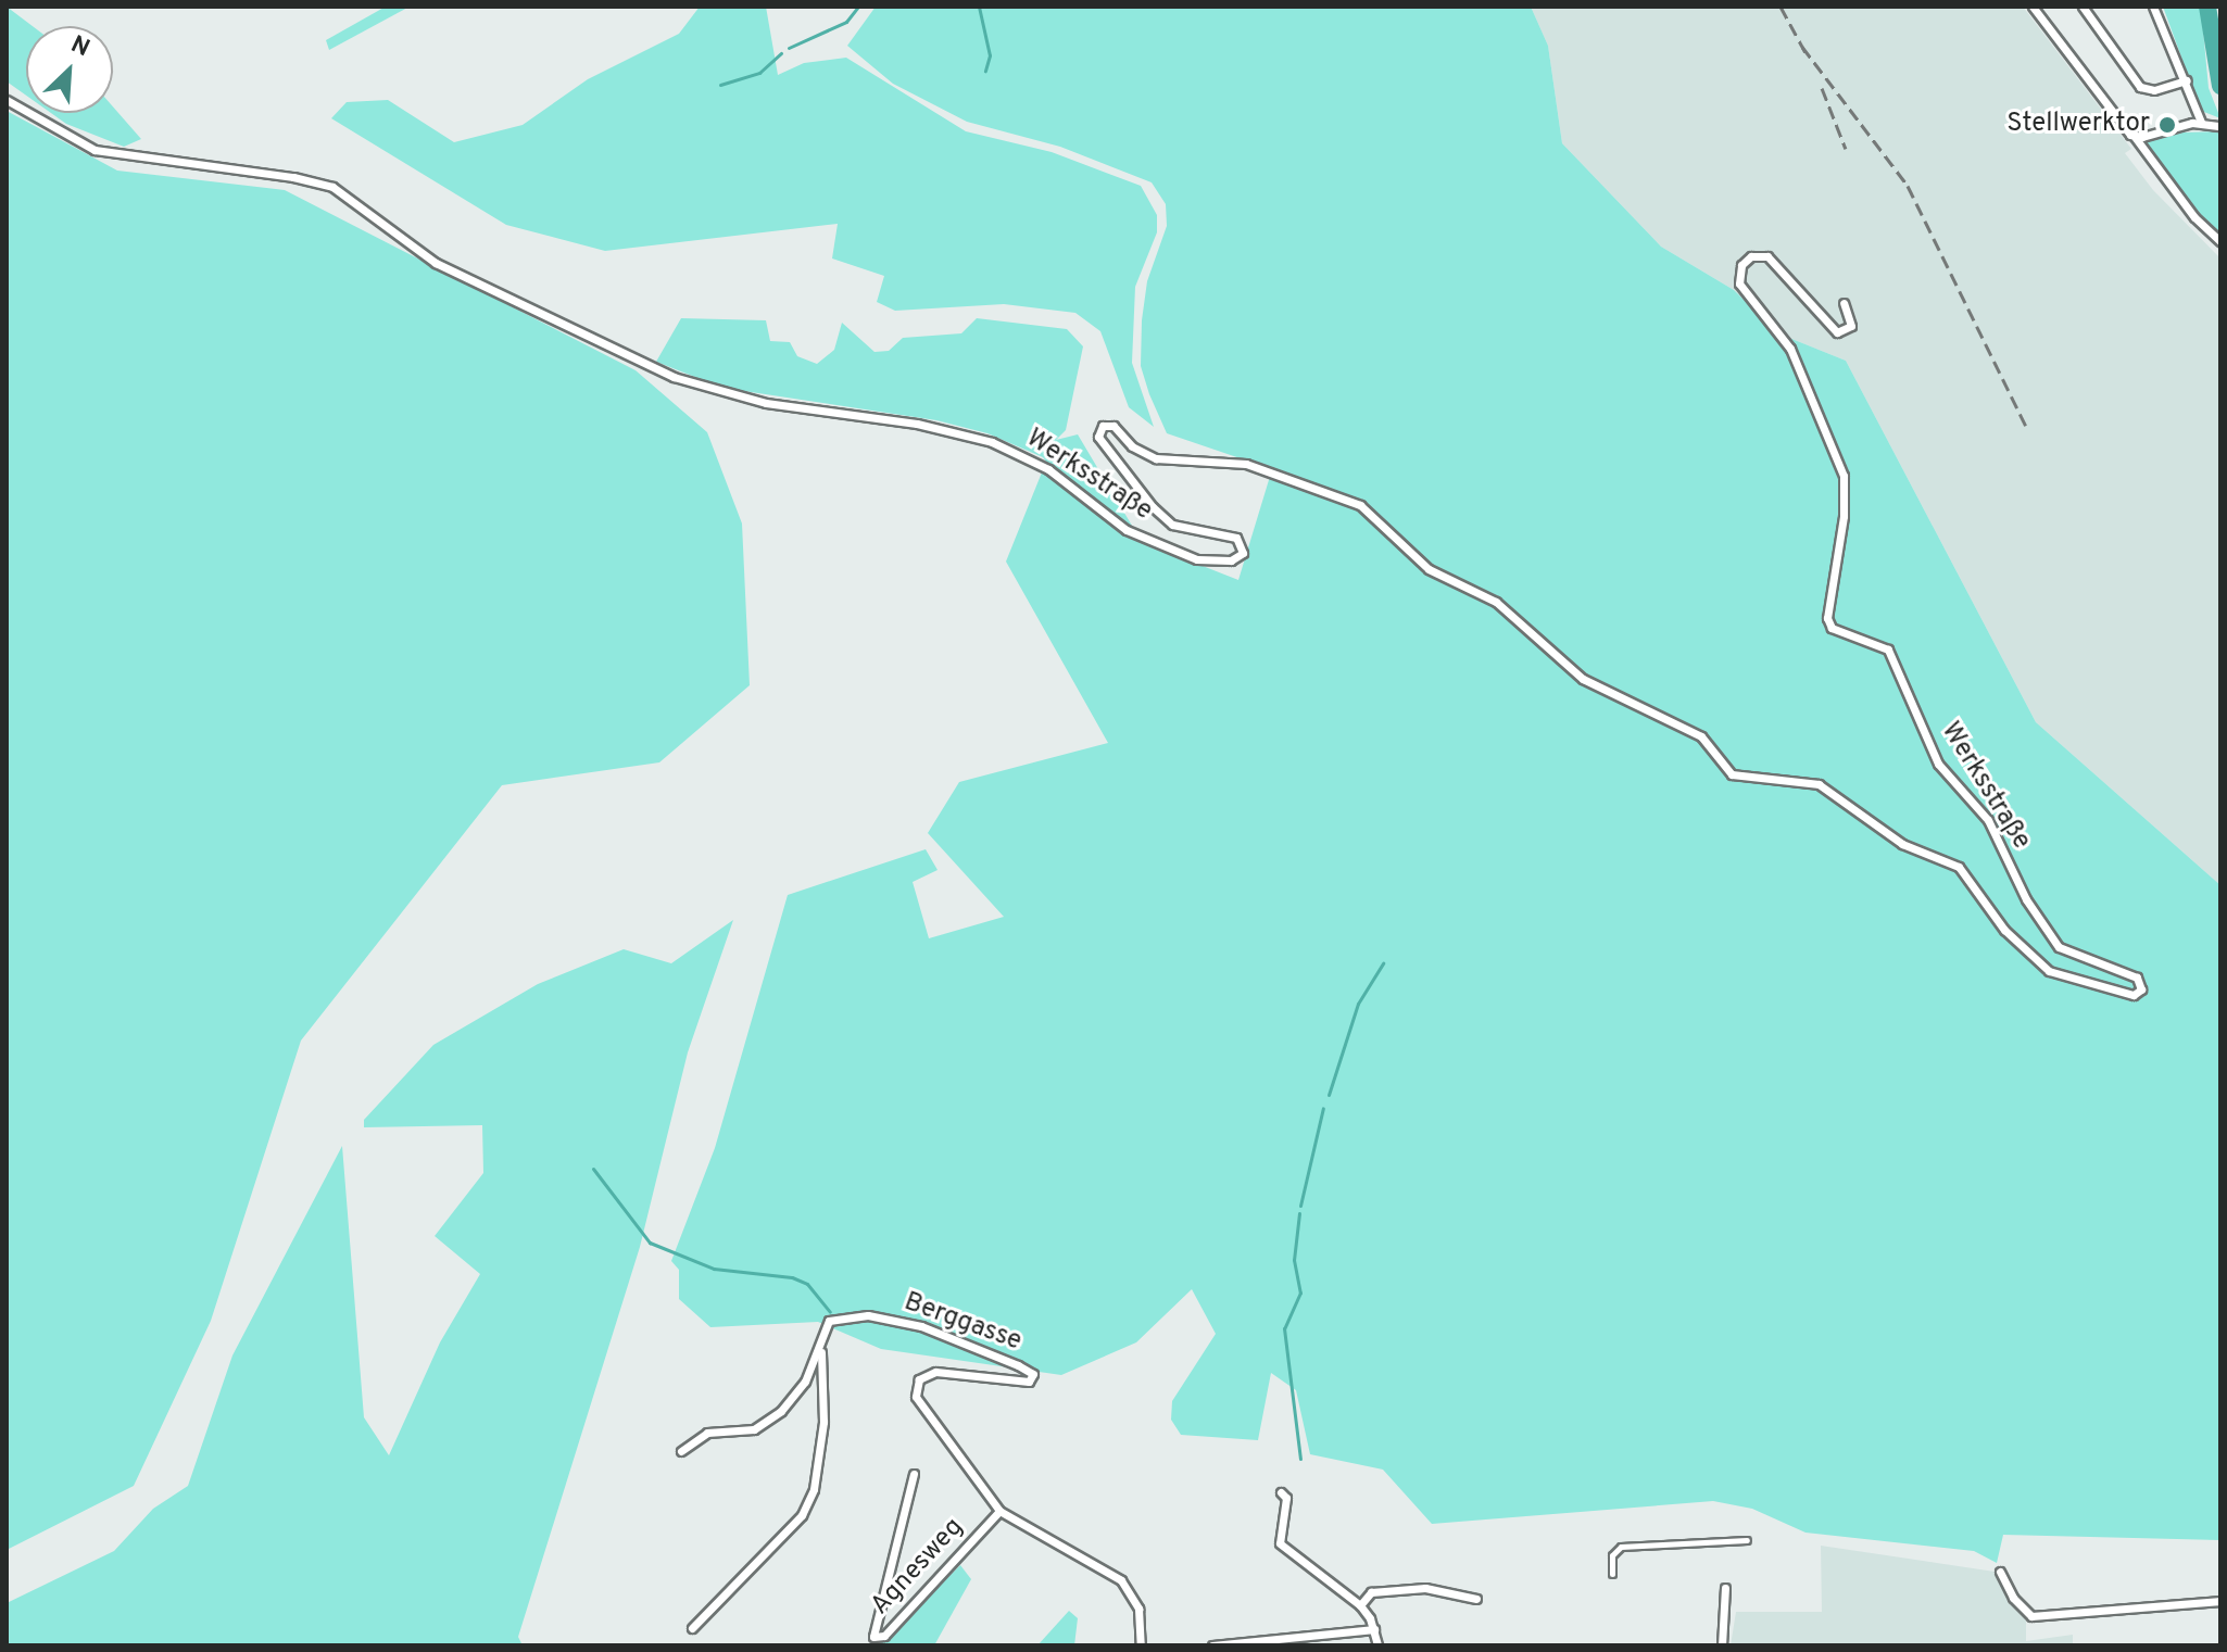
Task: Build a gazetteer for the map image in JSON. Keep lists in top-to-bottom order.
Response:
{
  "streets": {
    "street": ["Werksstraße", "Berggasse", "Agnesweg"]
  },
  "crossings": [
    ["Berggasse", "Agnesweg"]
  ],
  "places": ["Stellwerktor"],
  "north": "top right"
}
